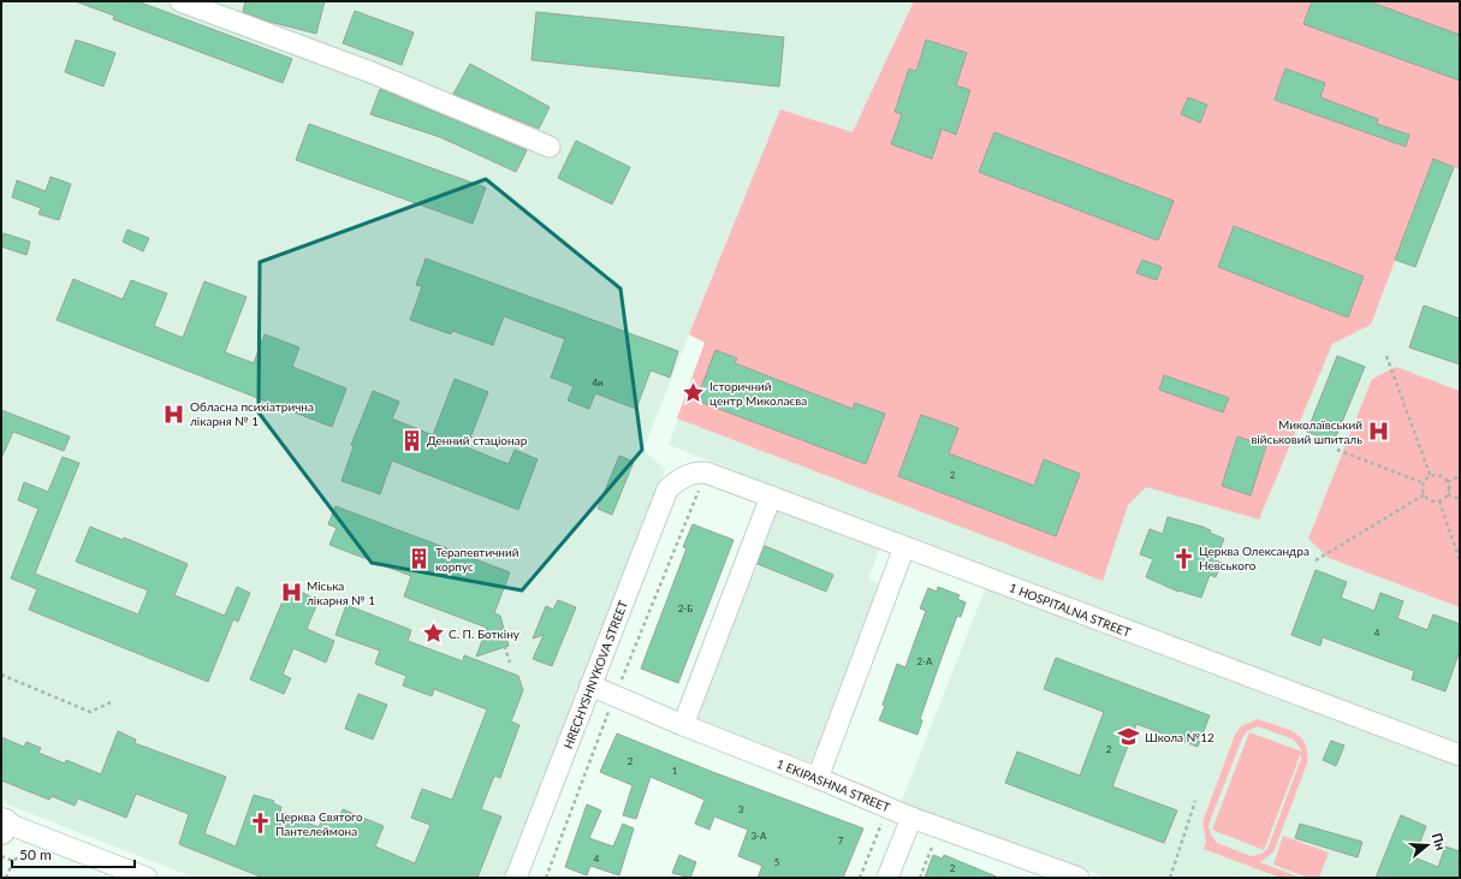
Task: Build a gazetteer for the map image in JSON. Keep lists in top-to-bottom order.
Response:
{
  "streets": {
    "street": ["1 HOSPITALNA STREET", "HRECHYSHNYKOVA STREET", "1 EKIPASHNA STREET"]
  },
  "crossings": [
    ["1 HOSPITALNA STREET", "HRECHYSHNYKOVA STREET"],
    ["HRECHYSHNYKOVA STREET", "1 EKIPASHNA STREET"]
  ],
  "places": {
    "place": ["Історичний центр Миколаєва", "С. П. Боткіну"],
    "hospital": ["Обласна психіатрична лікарня № 1", "Миколаївський військовий шпиталь", "Міська лікарня № 1"],
    "building": ["Денний стаціонар", "Терапевтичний корпус"],
    "church": ["Церква Олександра Невського", "Церква Святого Пантелеймона"],
    "school or university": ["Школа №12"]
  },
  "house_numbers": [
    "4и",
    "2",
    "2-Б",
    "4",
    "2-А",
    "2",
    "2",
    "1",
    "3",
    "3-А",
    "7",
    "4",
    "5",
    "2"
  ],
  "scale_bar": "50 m",
  "north": "right"
}
